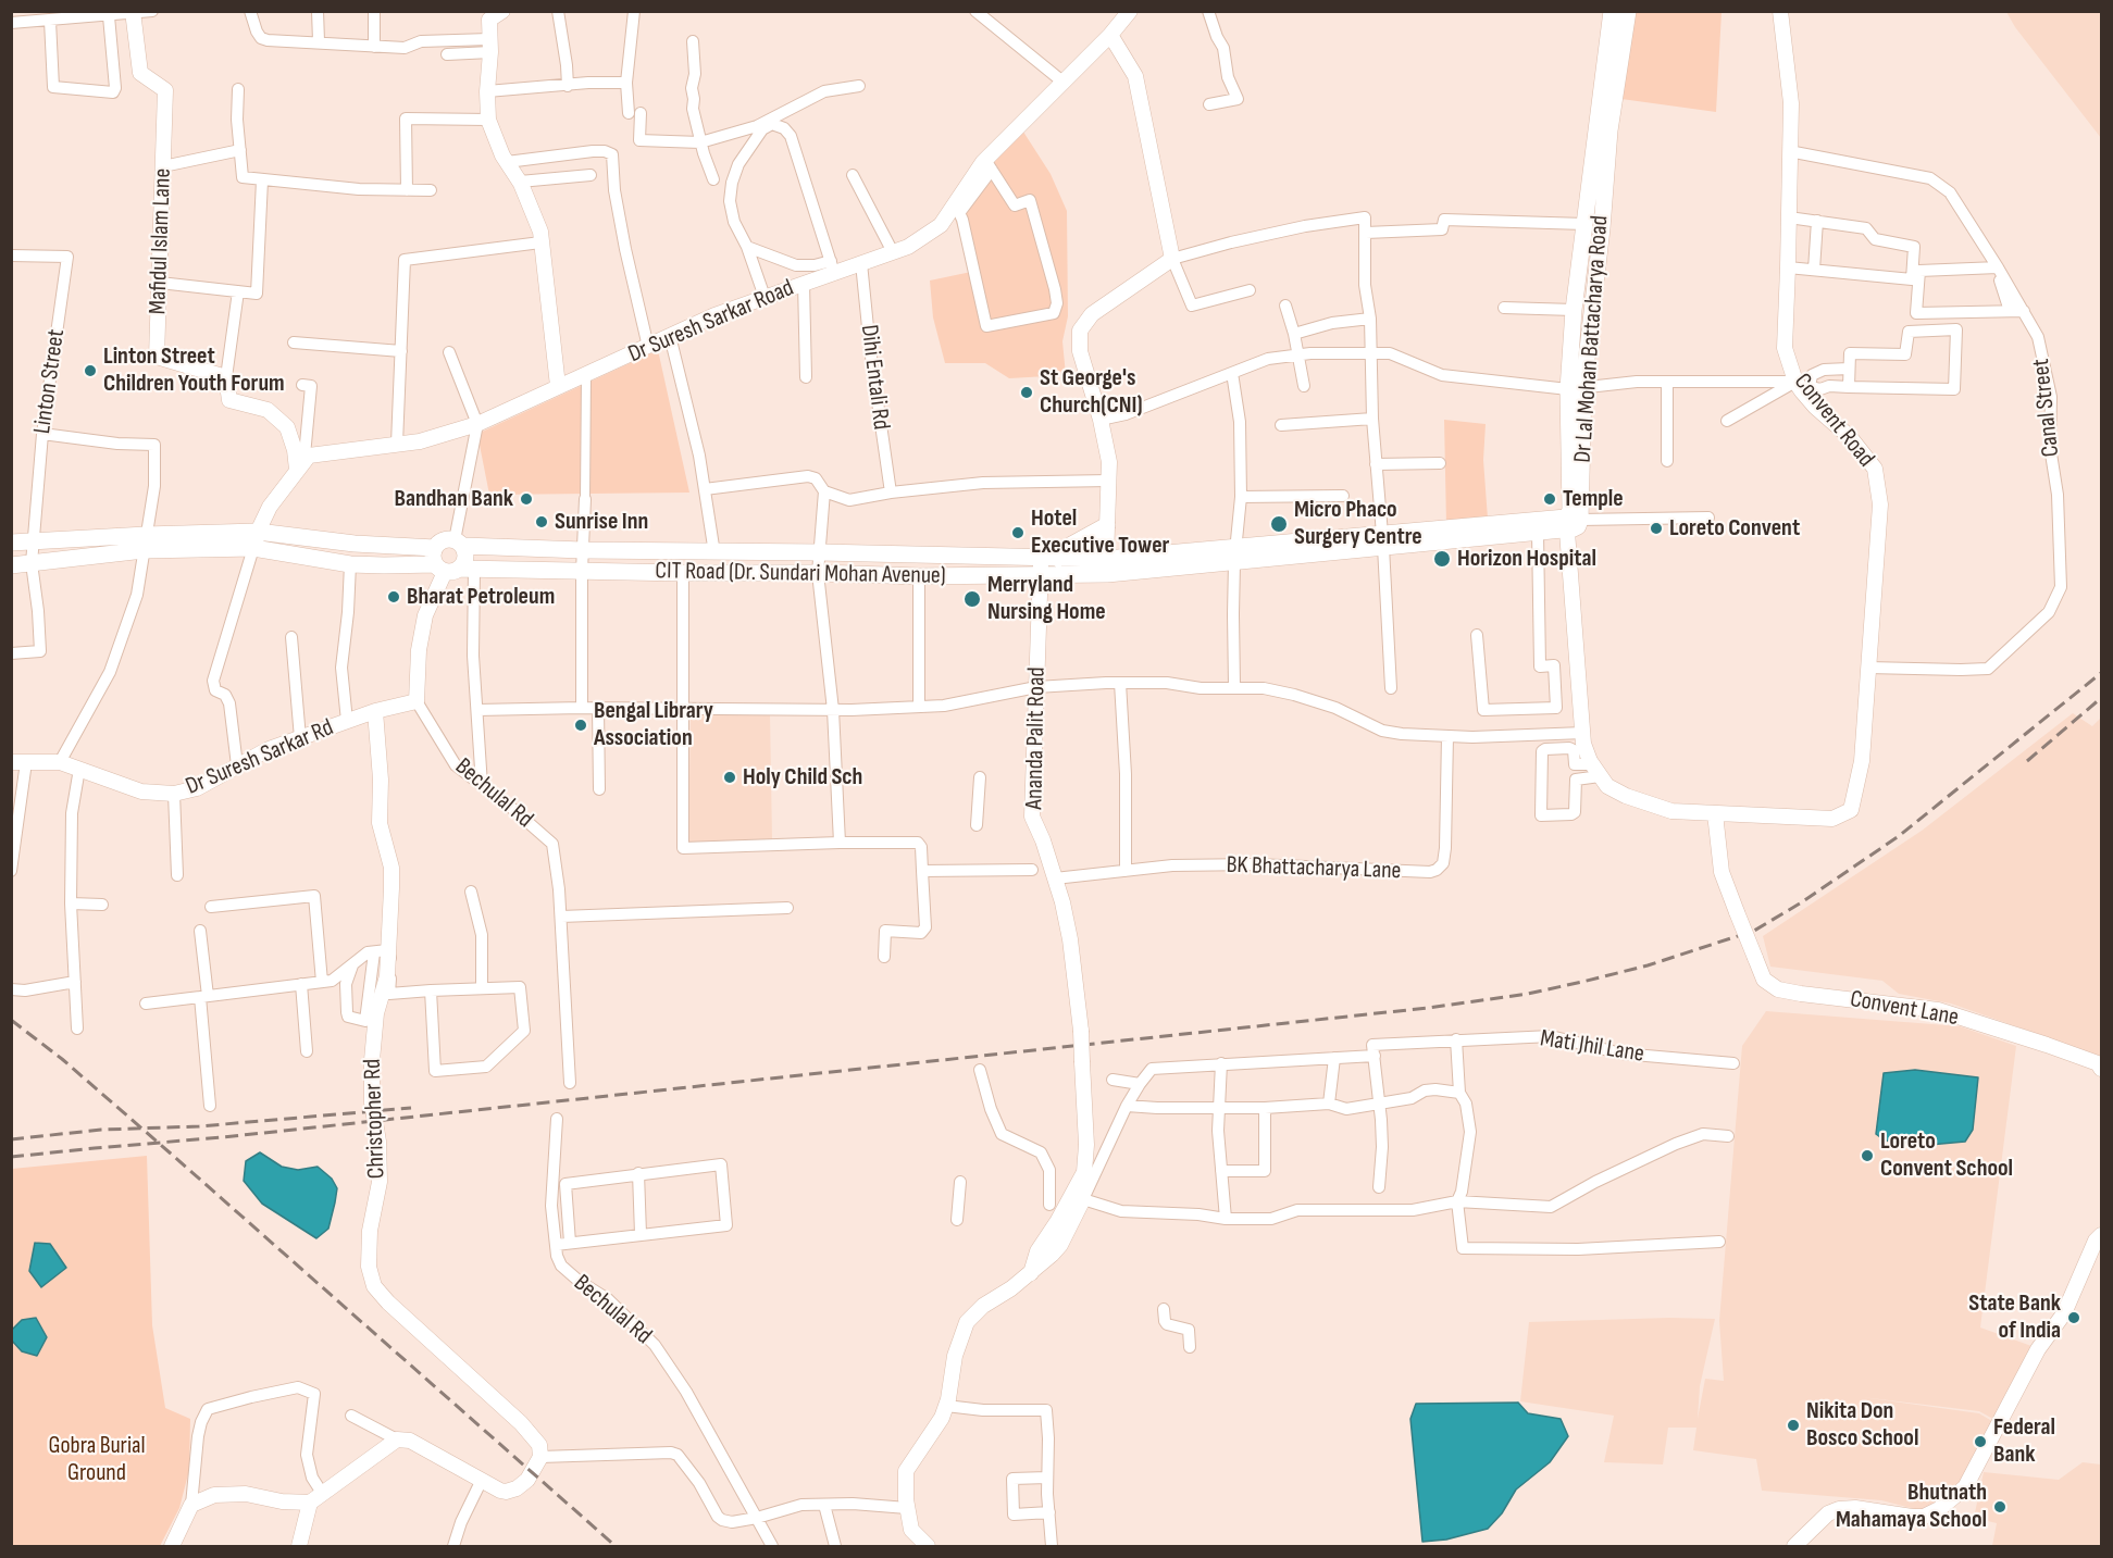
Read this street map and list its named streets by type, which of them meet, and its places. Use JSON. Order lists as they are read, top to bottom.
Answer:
{
  "streets": {
    "main road": ["Dr Lal Mohan Battacharya Road", "CIT Road (Dr. Sundari Mohan Avenue)"],
    "street": [
      "Mafidul Islam Lane",
      "Dr Suresh Sarkar Road",
      "Dihi Entali Rd",
      "Linton Street",
      "Canal Street",
      "Convent Road",
      "Ananda Palit Road",
      "Dr Suresh Sarkar Rd",
      "Bechulal Rd",
      "BK Bhattacharya Lane",
      "Convent Lane",
      "Mati Jhil Lane",
      "Christopher Rd"
    ]
  },
  "crossings": [
    ["Dr Suresh Sarkar Road", "Dihi Entali Rd"],
    ["Dr Lal Mohan Battacharya Road", "CIT Road (Dr. Sundari Mohan Avenue)"],
    ["Canal Street", "Convent Road"],
    ["Convent Road", "Convent Lane"],
    ["CIT Road (Dr. Sundari Mohan Avenue)", "Ananda Palit Road"],
    ["Ananda Palit Road", "BK Bhattacharya Lane"],
    ["Dr Suresh Sarkar Rd", "Bechulal Rd"],
    ["Dr Suresh Sarkar Rd", "Christopher Rd"]
  ],
  "parks": ["Gobra Burial Ground"],
  "places": [
    "Linton Street Children Youth Forum",
    "St George's Church(CNI)",
    "Bandhan Bank",
    "Temple",
    "Sunrise Inn",
    "Micro Phaco Surgery Centre",
    "Loreto Convent",
    "Hotel Executive Tower",
    "Horizon Hospital",
    "Bharat Petroleum",
    "Merryland Nursing Home",
    "Bengal Library Association",
    "Holy Child Sch",
    "Loreto Convent School",
    "State Bank of India",
    "Nikita Don Bosco School",
    "Federal Bank",
    "Bhutnath Mahamaya School"
  ]
}
